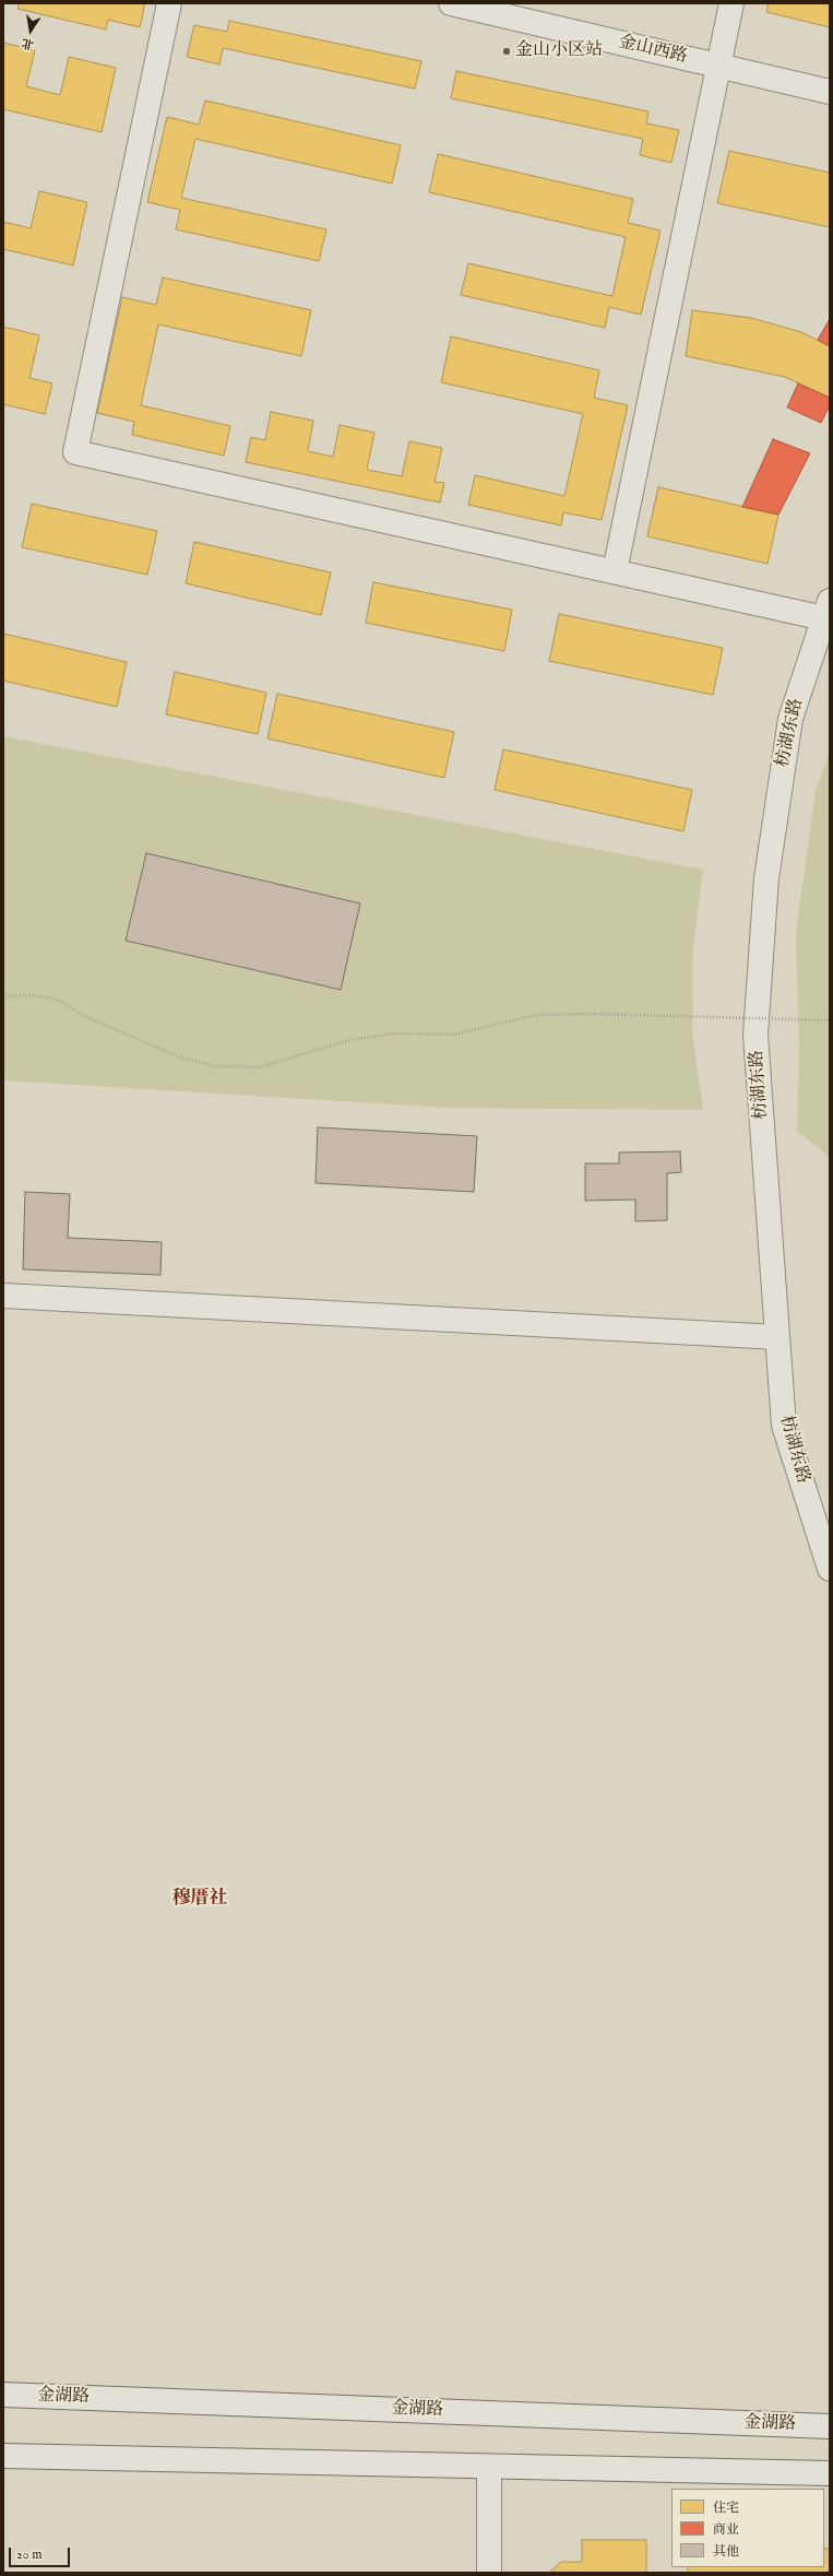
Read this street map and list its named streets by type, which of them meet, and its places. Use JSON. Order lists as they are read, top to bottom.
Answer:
{
  "streets": {
    "street": ["金山西路", "枋湖东路", "金湖路"]
  },
  "districts": ["穆厝社"],
  "places": ["金山小区站"],
  "legend": ["住宅", "商业", "其他"],
  "scale_bar": "20 m",
  "north": "bottom"
}
